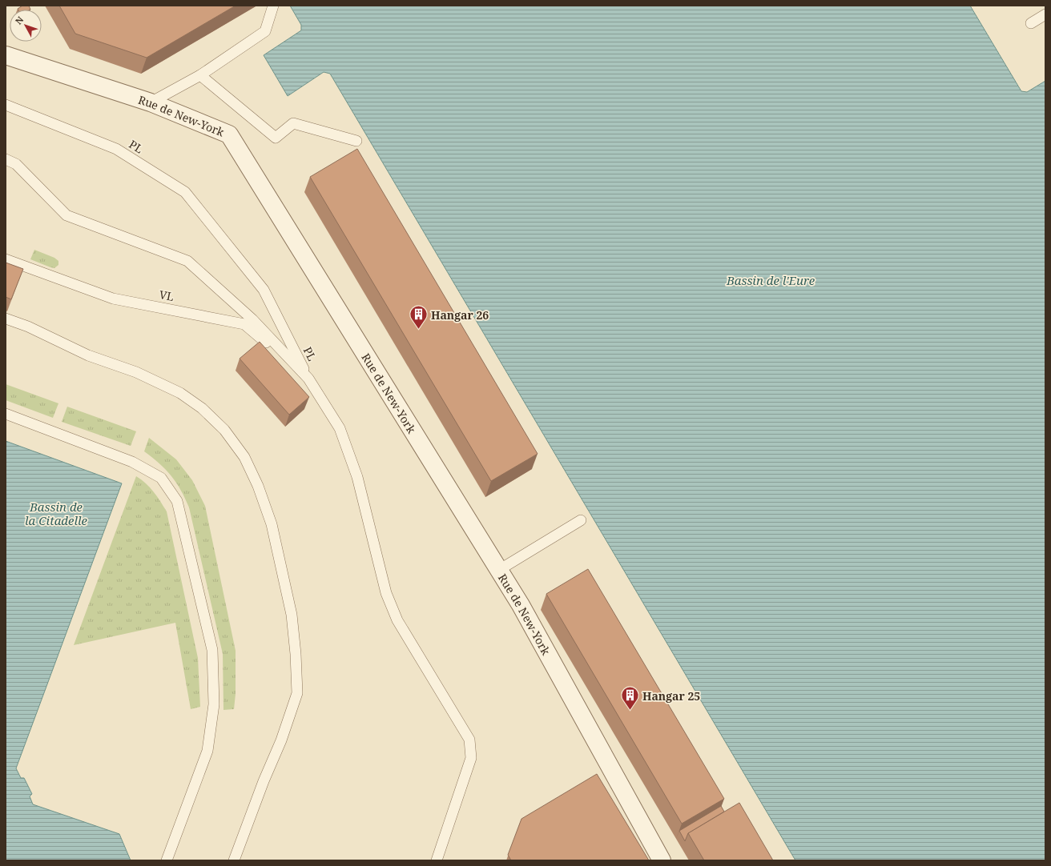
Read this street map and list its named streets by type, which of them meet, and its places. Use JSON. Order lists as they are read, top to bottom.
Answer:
{
  "streets": {
    "street": ["Rue de New-York"],
    "lane": ["PL", "VL"]
  },
  "crossings": [
    ["PL", "VL"]
  ],
  "water": ["Bassin de l'Eure", "Bassin de la Citadelle"],
  "places": {
    "building": ["Hangar 26", "Hangar 25"]
  },
  "north": "top left"
}
